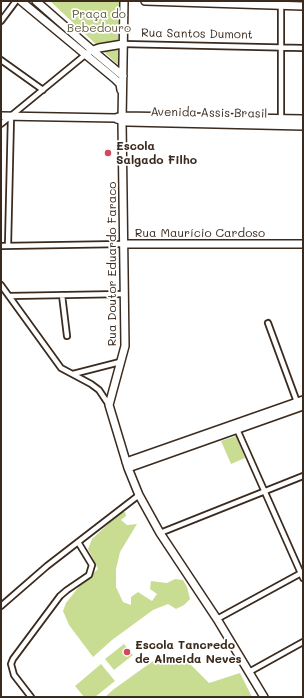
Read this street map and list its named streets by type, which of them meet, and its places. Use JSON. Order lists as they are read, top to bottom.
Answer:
{
  "streets": {
    "main road": [
      "Rua Santos Dumont",
      "Avenida Assis Brasil",
      "Rua Maurício Cardoso",
      "Rua Doutor Eduardo Faraco"
    ]
  },
  "crossings": [
    ["Rua Santos Dumont", "Rua Doutor Eduardo Faraco"],
    ["Avenida Assis Brasil", "Rua Doutor Eduardo Faraco"],
    ["Rua Maurício Cardoso", "Rua Doutor Eduardo Faraco"]
  ],
  "parks": ["Praça do Bebedouro"],
  "places": ["Escola Salgado Filho", "Escola Tancredo de Almeida Neves"]
}
